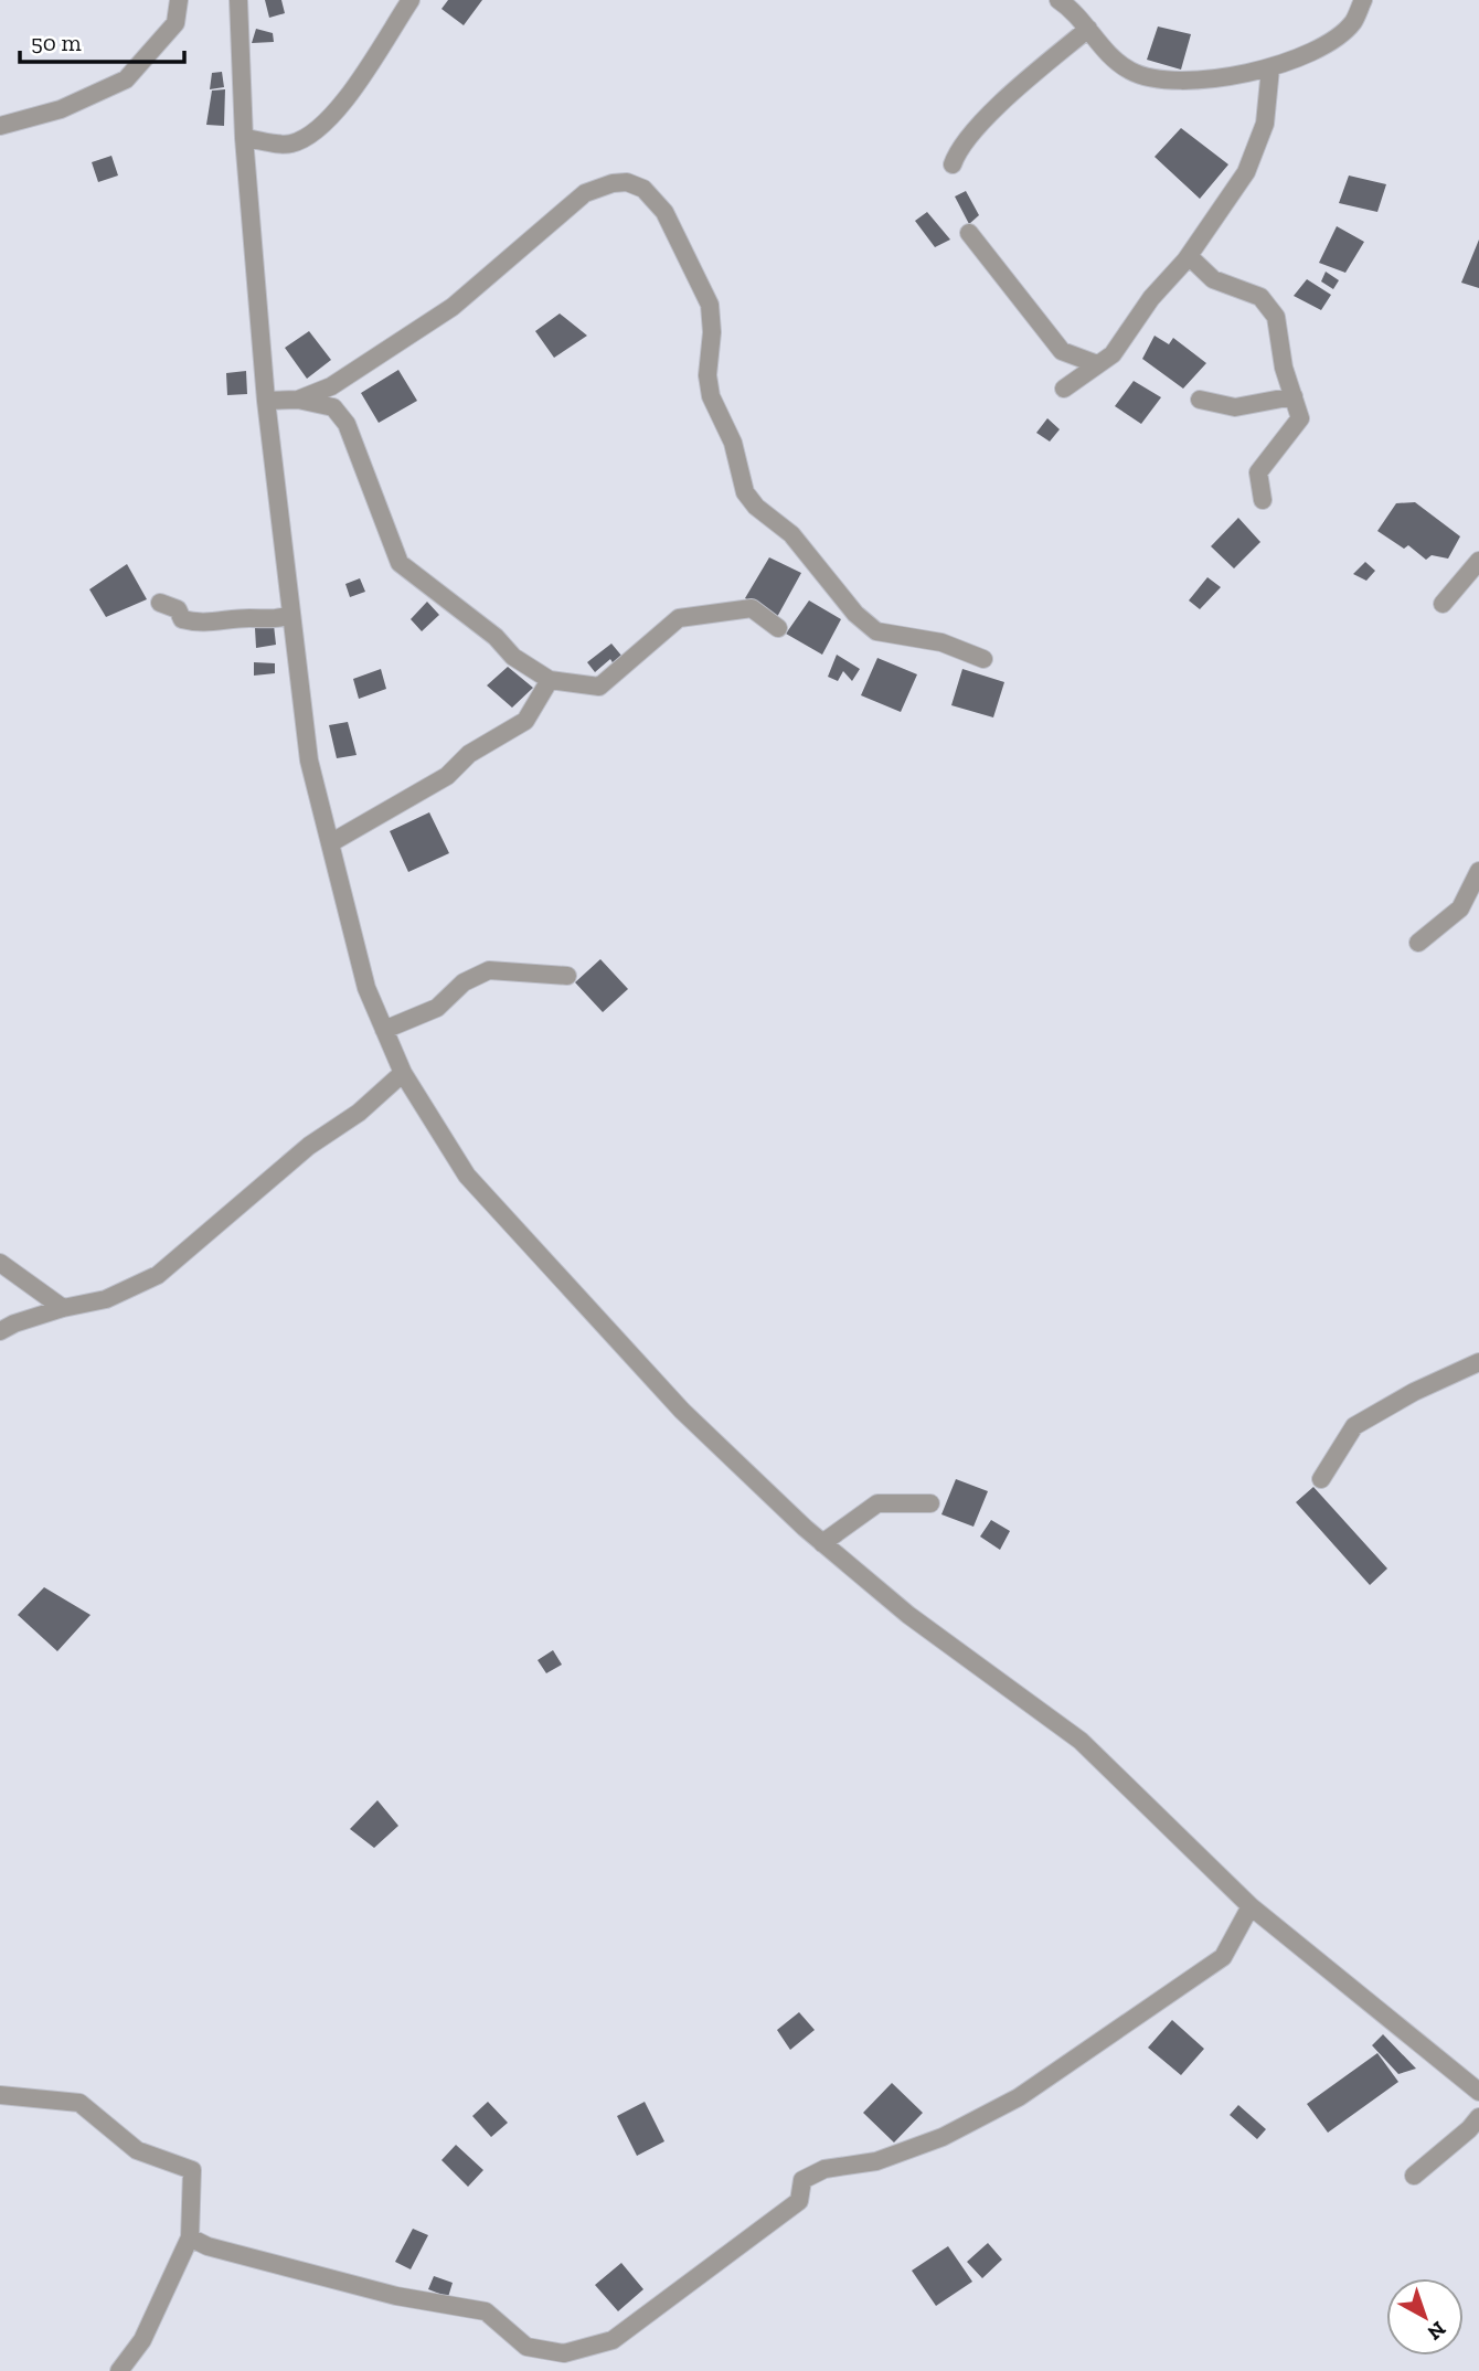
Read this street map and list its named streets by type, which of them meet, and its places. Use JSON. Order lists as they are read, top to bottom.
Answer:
{
  "scale_bar": "50 m",
  "north": "bottom right"
}
